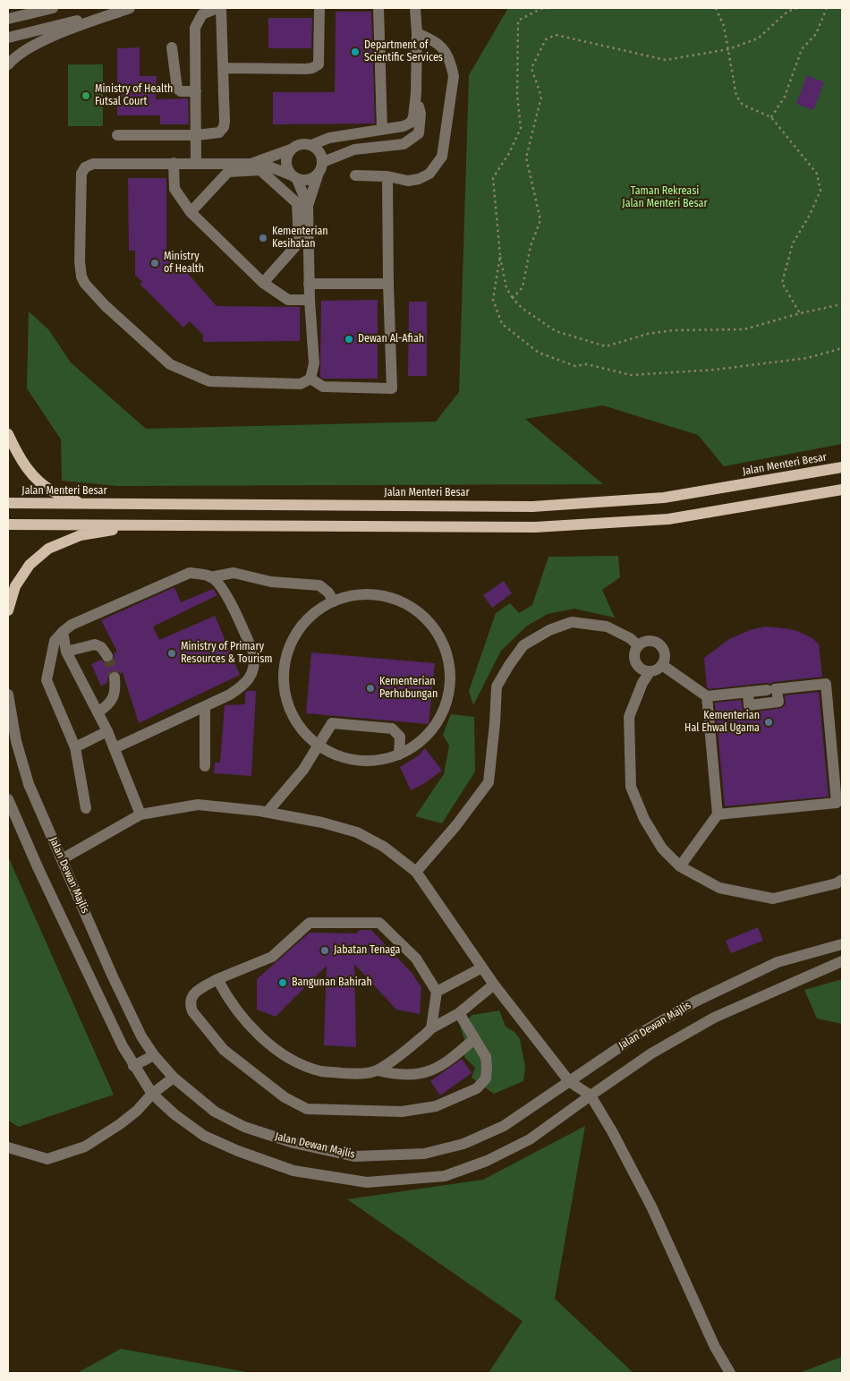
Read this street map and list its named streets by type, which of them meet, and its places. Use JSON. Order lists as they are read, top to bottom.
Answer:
{
  "streets": {
    "main road": ["Jalan Menteri Besar"],
    "street": ["Jalan Dewan Majlis"]
  },
  "parks": ["Taman Rekreasi Jalan Menteri Besar"],
  "places": [
    "Department of Scientific Services",
    "Ministry of Health Futsal Court",
    "Kementerian Kesihatan",
    "Ministry of Health",
    "Dewan Al-Afiah",
    "Ministry of Primary Resources & Tourism",
    "Kementerian Perhubungan",
    "Kementerian Hal Ehwal Ugama",
    "Jabatan Tenaga",
    "Bangunan Bahirah"
  ]
}
